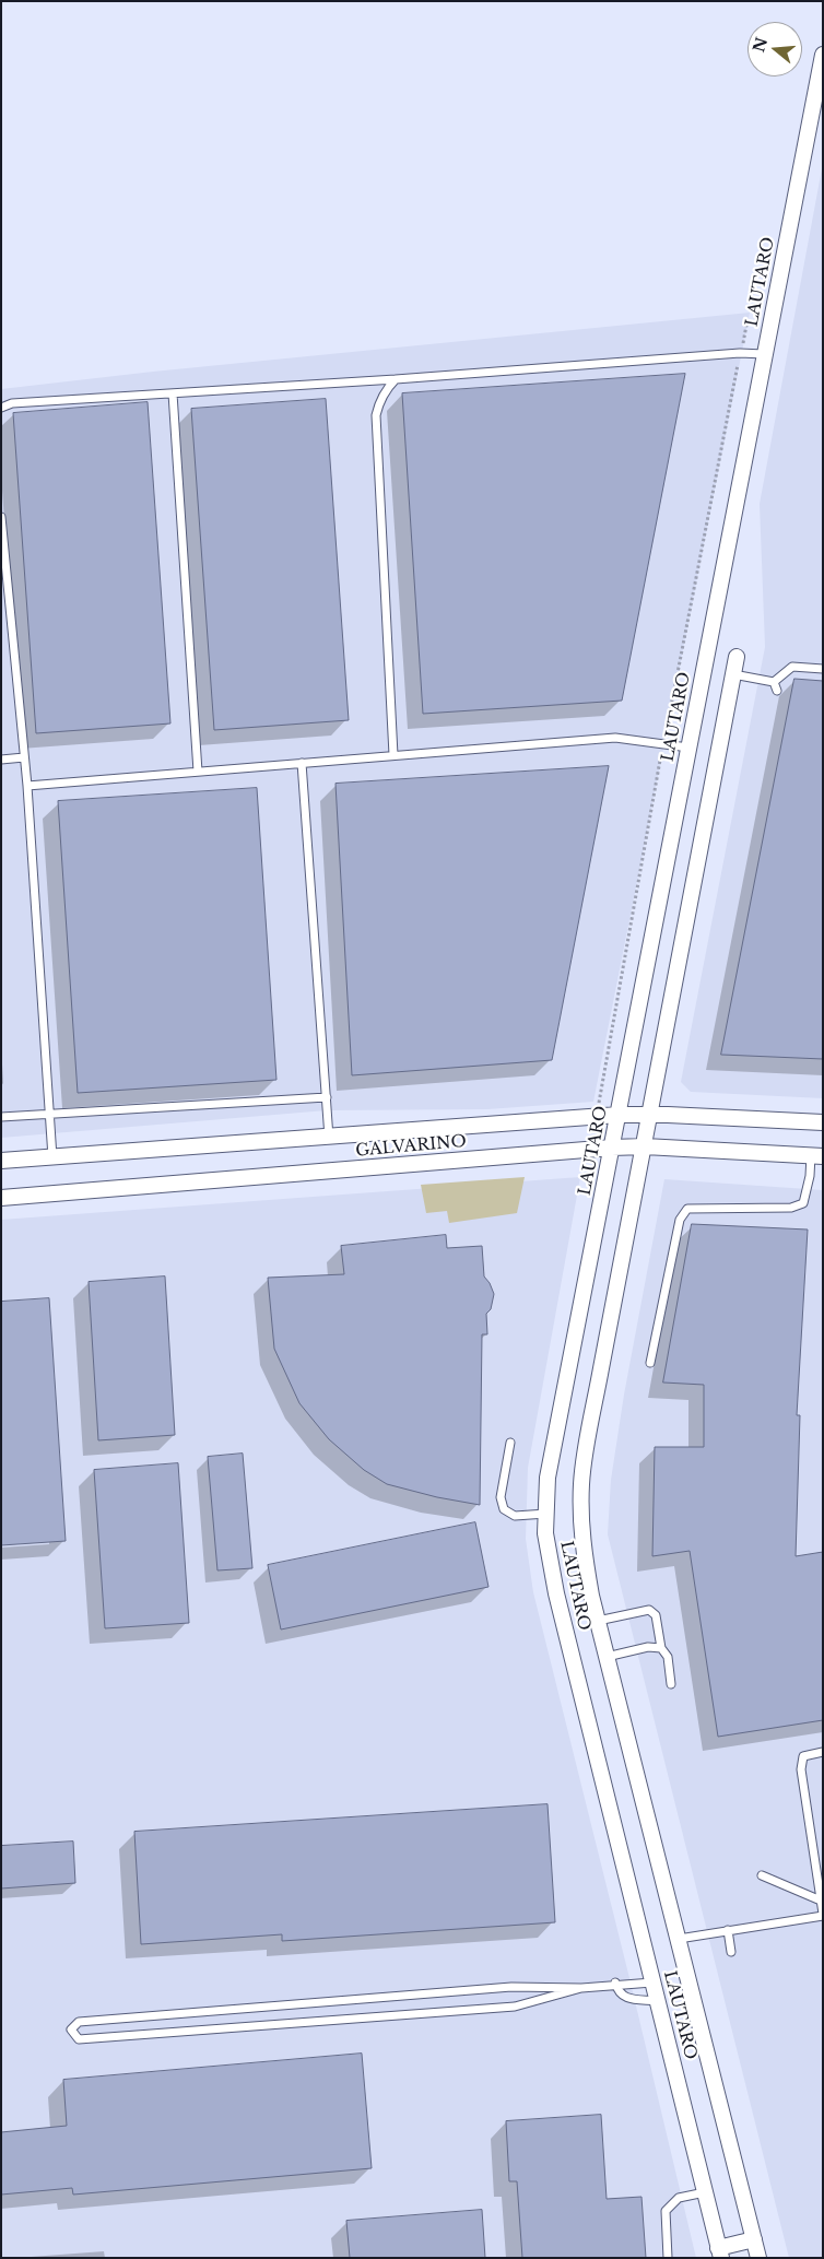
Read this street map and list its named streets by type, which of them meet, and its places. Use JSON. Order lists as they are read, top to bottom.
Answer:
{
  "streets": {
    "street": ["LAUTARO", "GALVARINO"]
  },
  "crossings": [
    ["LAUTARO", "GALVARINO"]
  ],
  "north": "left"
}
